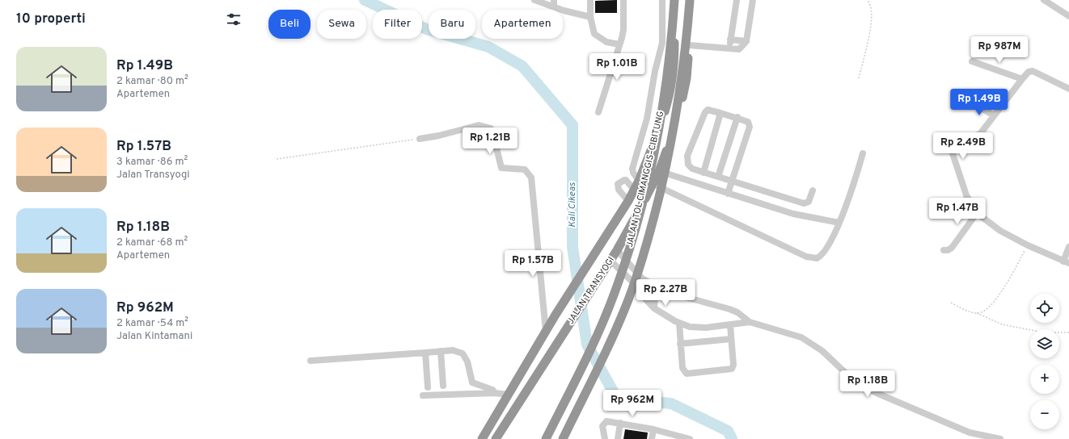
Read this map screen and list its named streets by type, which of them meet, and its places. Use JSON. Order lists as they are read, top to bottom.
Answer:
{
  "streets": {
    "highway": ["JALAN TOL CIMANGGIS–CIBITUNG", "JALAN TRANSYOGI"]
  },
  "crossings": [
    ["JALAN TOL CIMANGGIS–CIBITUNG", "JALAN TRANSYOGI"]
  ],
  "water": ["Kali Cikeas"],
  "page": {
    "heading": "10 properti",
    "chip": [
      "Beli",
      "Sewa",
      "Filter",
      "Baru",
      "Apartemen"
    ],
    "price": [
      "Rp 987M",
      "Rp 1.01B",
      "Rp 1.49B",
      "Rp 1.21B",
      "Rp 2.49B",
      "Rp 1.47B",
      "Rp 1.57B",
      "Rp 2.27B",
      "Rp 1.18B",
      "Rp 962M"
    ],
    "list": [
      {
        "name": "Rp 1.49B",
        "note": "2 kamar · 80 m² · Apartemen"
      },
      {
        "name": "Rp 1.57B",
        "note": "3 kamar · 86 m² · Jalan Transyogi"
      },
      {
        "name": "Rp 1.18B",
        "note": "2 kamar · 68 m² · Apartemen"
      },
      {
        "name": "Rp 962M",
        "note": "2 kamar · 54 m² · Jalan Kintamani"
      }
    ],
    "map_buttons": ["+", "−"]
  }
}
